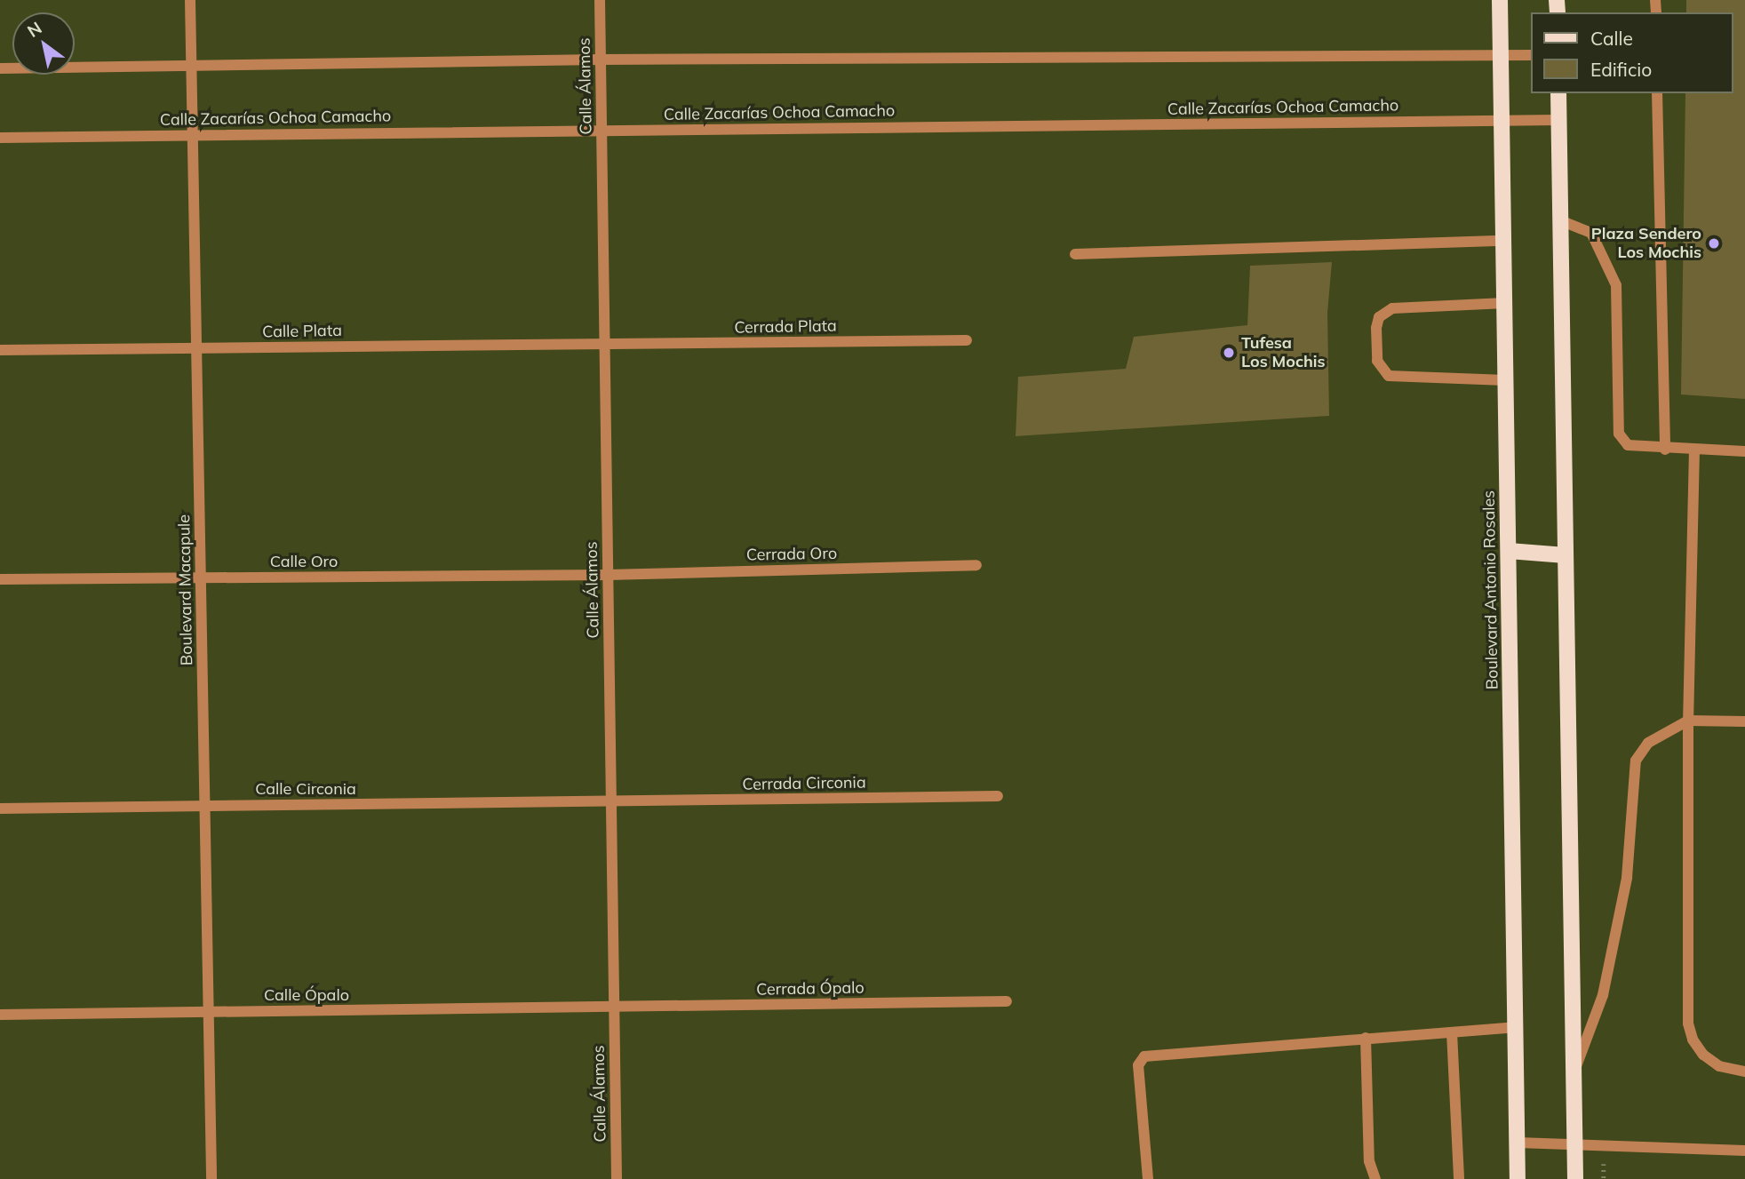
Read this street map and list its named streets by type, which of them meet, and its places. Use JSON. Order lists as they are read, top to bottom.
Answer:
{
  "streets": {
    "main road": ["Boulevard Antonio Rosales"],
    "street": [
      "Calle Álamos",
      "Calle Zacarías Ochoa Camacho",
      "Cerrada Plata",
      "Calle Plata",
      "Cerrada Oro",
      "Calle Oro",
      "Boulevard Macapule",
      "Cerrada Circonia",
      "Calle Circonia",
      "Cerrada Ópalo",
      "Calle Ópalo"
    ]
  },
  "crossings": [
    ["Calle Álamos", "Calle Zacarías Ochoa Camacho"],
    ["Calle Álamos", "Cerrada Plata"],
    ["Calle Álamos", "Calle Plata"],
    ["Calle Álamos", "Cerrada Oro"],
    ["Calle Álamos", "Calle Oro"],
    ["Calle Álamos", "Cerrada Circonia"],
    ["Calle Álamos", "Calle Circonia"],
    ["Calle Álamos", "Cerrada Ópalo"],
    ["Calle Álamos", "Calle Ópalo"],
    ["Calle Zacarías Ochoa Camacho", "Boulevard Macapule"],
    ["Calle Zacarías Ochoa Camacho", "Boulevard Antonio Rosales"],
    ["Cerrada Plata", "Calle Plata"],
    ["Calle Plata", "Boulevard Macapule"],
    ["Cerrada Oro", "Calle Oro"],
    ["Calle Oro", "Boulevard Macapule"],
    ["Boulevard Macapule", "Calle Circonia"],
    ["Boulevard Macapule", "Calle Ópalo"],
    ["Cerrada Circonia", "Calle Circonia"],
    ["Cerrada Ópalo", "Calle Ópalo"]
  ],
  "places": ["Plaza Sendero Los Mochis", "Tufesa Los Mochis"],
  "legend": ["Calle", "Edificio"],
  "north": "top left"
}
